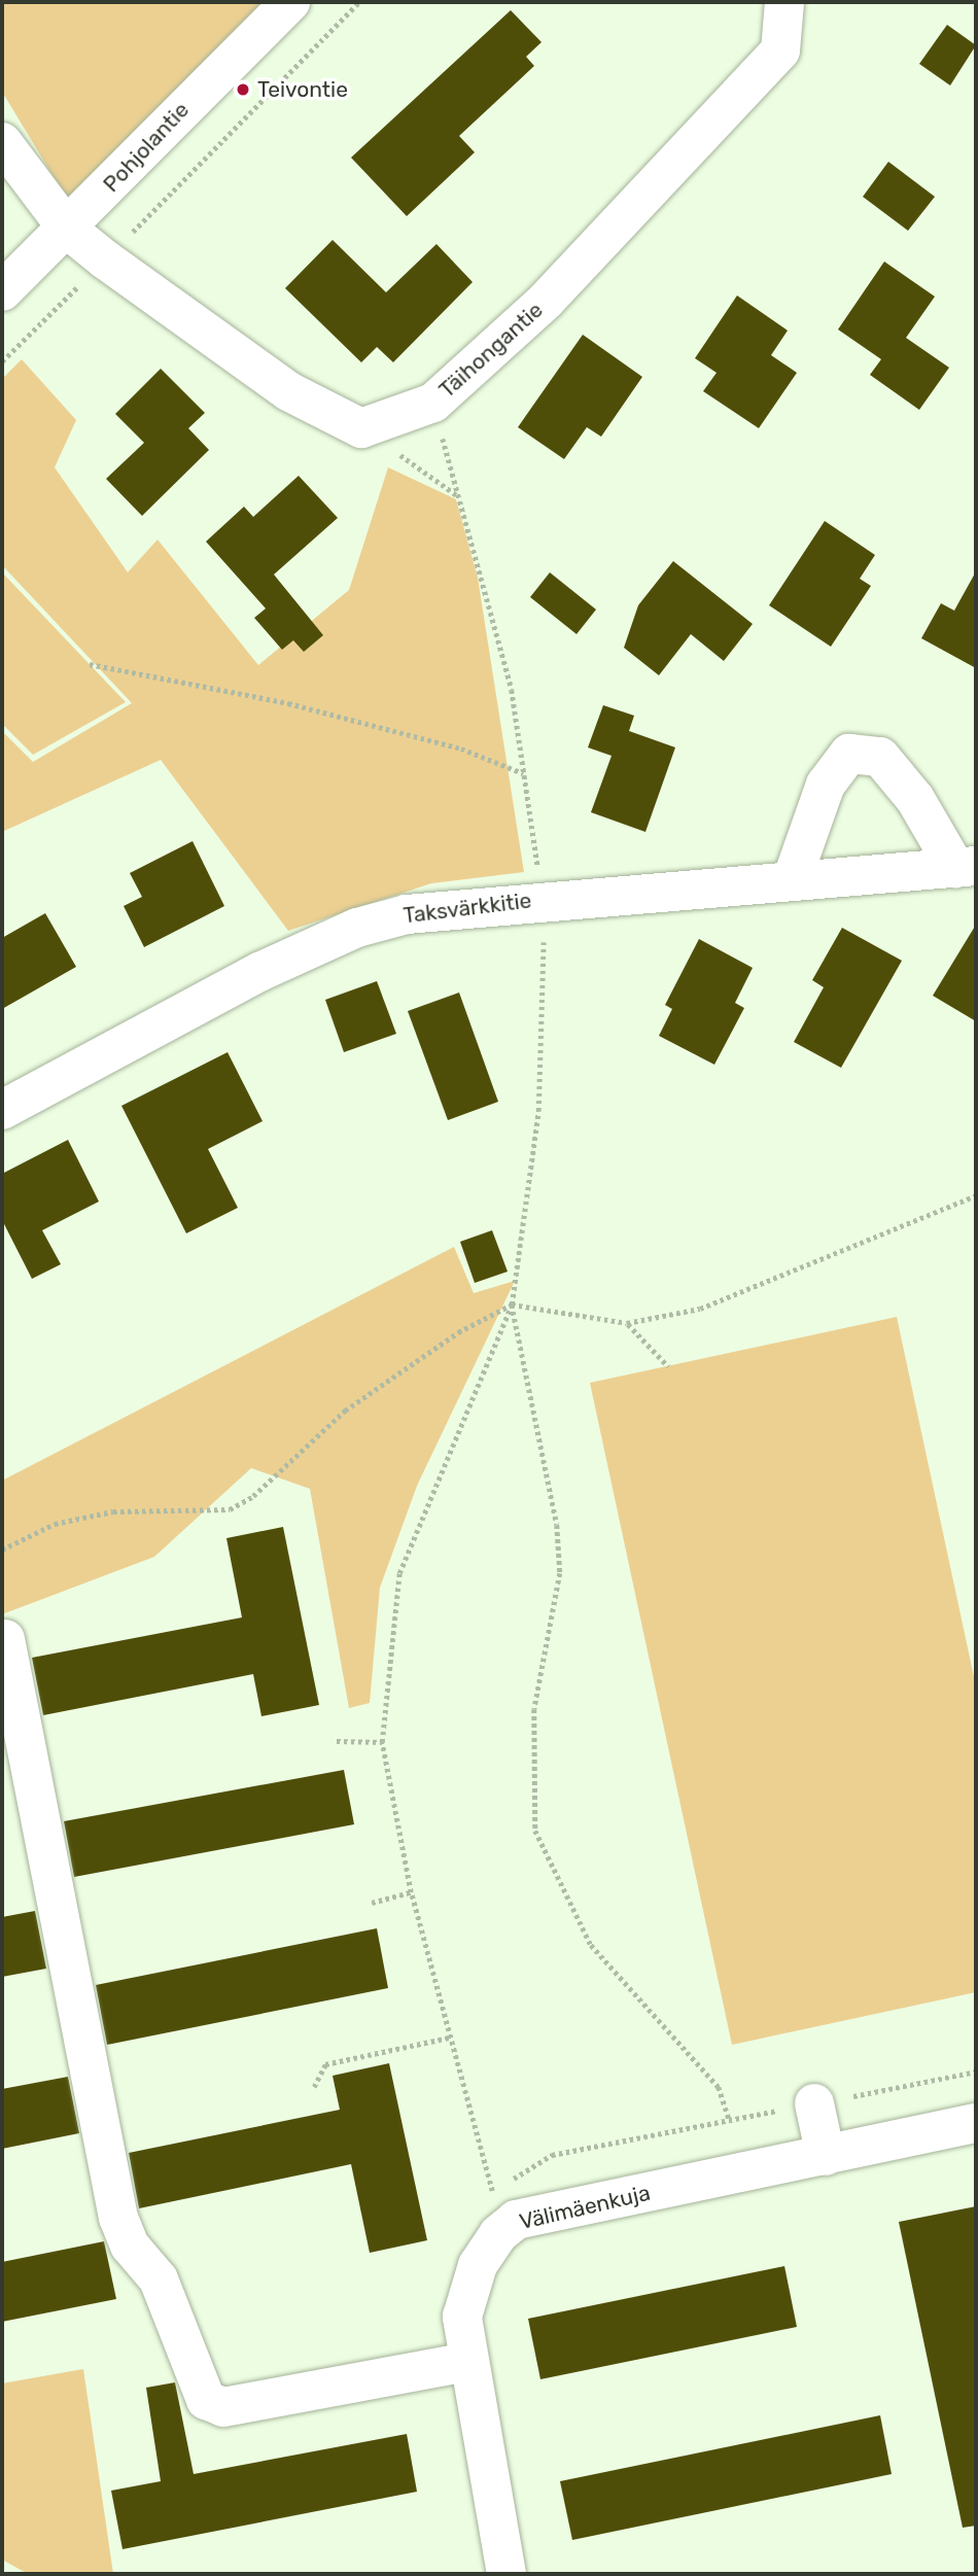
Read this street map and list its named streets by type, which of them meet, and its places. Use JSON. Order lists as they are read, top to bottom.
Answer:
{
  "streets": {
    "street": [
      "Pohjolantie",
      "Täihongantie",
      "Taksvärkkitie",
      "Välimäenkuja"
    ]
  },
  "places": ["Teivontie"]
}
